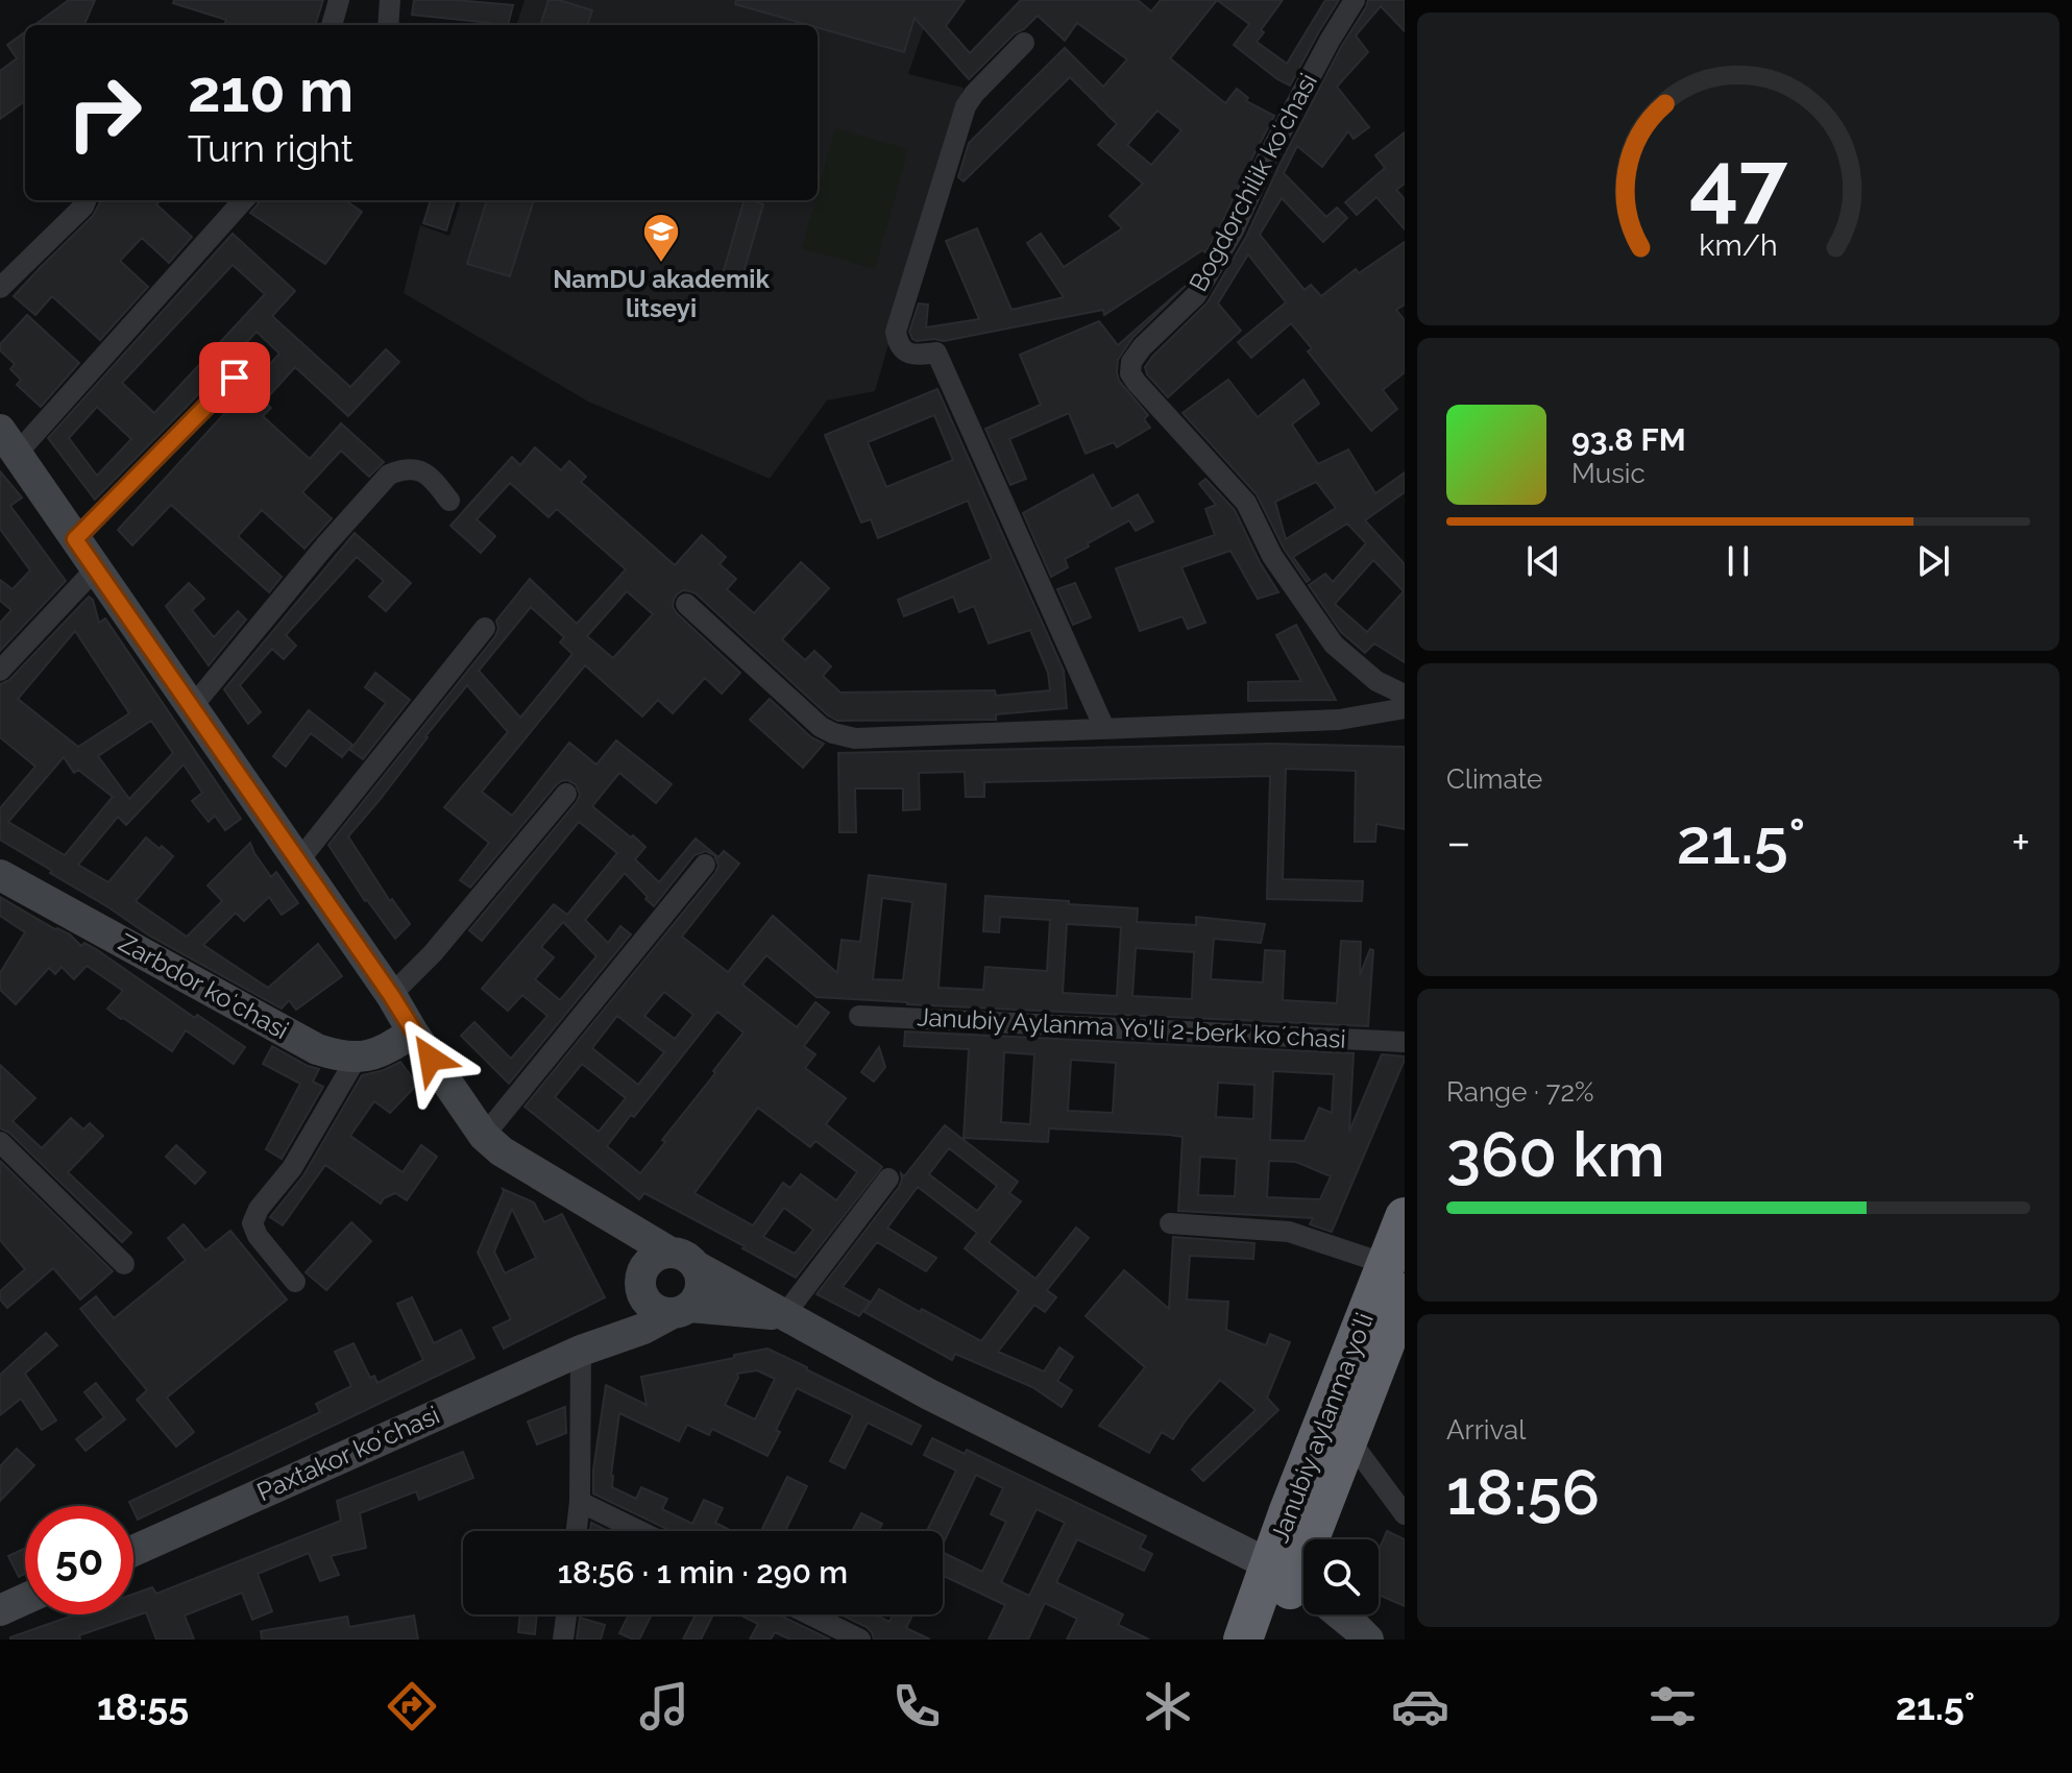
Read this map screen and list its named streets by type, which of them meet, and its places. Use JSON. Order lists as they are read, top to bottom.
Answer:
{
  "streets": {
    "highway": ["Janubiy aylanma yoʻli"],
    "main road": ["Zarbdor koʻchasi", "Paxtakor koʻchasi"],
    "street": ["Bogdorchilik koʻchasi", "Janubiy Аylanma Yo'li 2-berk koʼchasi"]
  },
  "places": {
    "school or university": ["NamDU akademik litseyi"]
  },
  "page": {
    "turn": ["210 m", "Turn right"],
    "song": ["93.8 FM", "Music"],
    "tile": [
      "Climate",
      ["Range · 72%", "360 km"],
      ["Arrival", "18:56"]
    ],
    "heat": ["−", "21.5°", "+"],
    "limit": "50",
    "trip": "18:56 · 1 min · 290 m",
    "tabs": ["18:55", "21.5°"],
    "gauge": ["47", "km/h"]
  }
}
